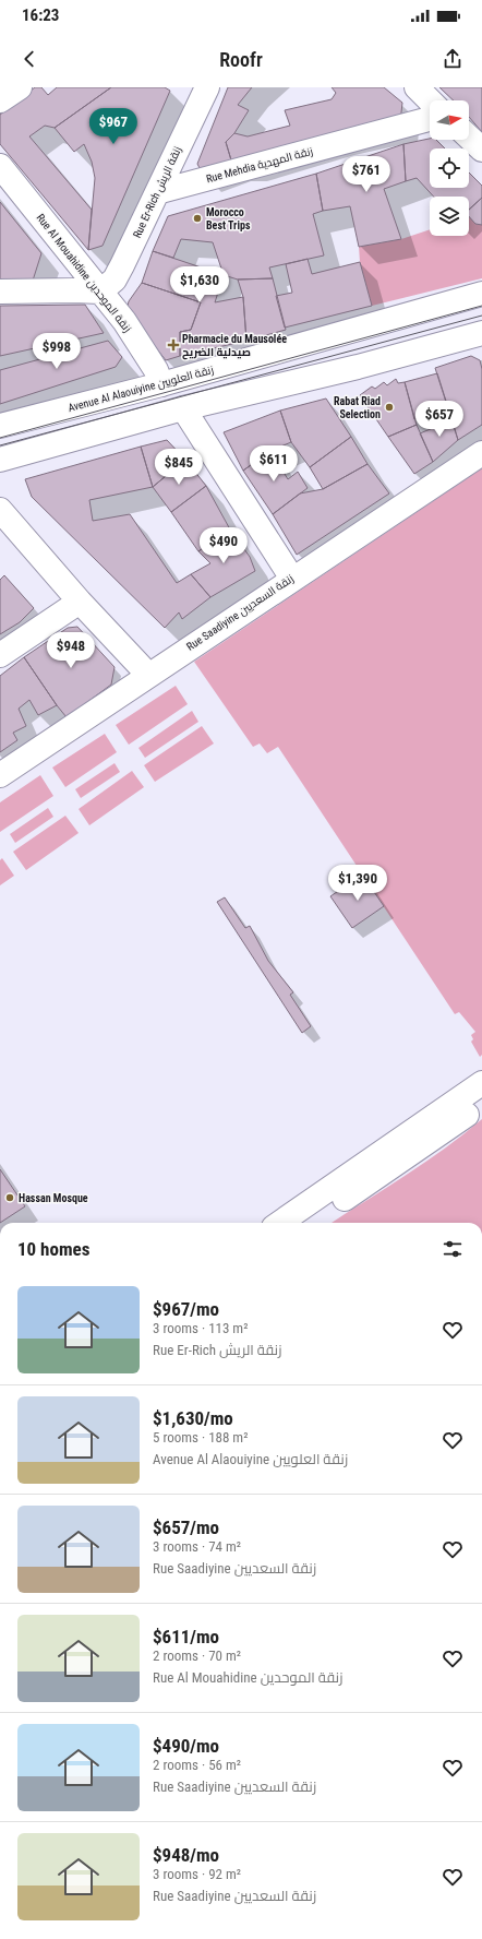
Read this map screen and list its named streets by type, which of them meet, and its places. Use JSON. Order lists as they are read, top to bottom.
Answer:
{
  "streets": {
    "main road": [
      "Rue Mehdia زنقة المهدية",
      "Rue Er-Rich زنقة الريش",
      "Rue Al Mouahidine زنقة الموحدين",
      "Avenue Al Alaouiyine زنقة العلويين",
      "Rue Saadiyine زنقة السعديين"
    ]
  },
  "crossings": [
    ["Rue Mehdia زنقة المهدية", "Rue Er-Rich زنقة الريش"],
    ["Rue Er-Rich زنقة الريش", "Rue Al Mouahidine زنقة الموحدين"],
    ["Rue Al Mouahidine زنقة الموحدين", "Avenue Al Alaouiyine زنقة العلويين"]
  ],
  "places": {
    "other": ["Morocco Best Trips", "Rabat Riad Selection", "Hassan Mosque"],
    "health": ["Pharmacie du Mausolée صيدلية الضريح"]
  },
  "north": "right",
  "page": {
    "status": "16:23",
    "header": "Roofr",
    "price": [
      "$967",
      "$761",
      "$1,630",
      "$998",
      "$657",
      "$611",
      "$845",
      "$490",
      "$948",
      "$1,390"
    ],
    "heading": "10 homes",
    "list": [
      {
        "name": "$967/mo",
        "note": "3 rooms · 113 m² · Rue Er-Rich زنقة الريش"
      },
      {
        "name": "$1,630/mo",
        "note": "5 rooms · 188 m² · Avenue Al Alaouiyine زنقة العلويين"
      },
      {
        "name": "$657/mo",
        "note": "3 rooms · 74 m² · Rue Saadiyine زنقة السعديين"
      },
      {
        "name": "$611/mo",
        "note": "2 rooms · 70 m² · Rue Al Mouahidine زنقة الموحدين"
      },
      {
        "name": "$490/mo",
        "note": "2 rooms · 56 m² · Rue Saadiyine زنقة السعديين"
      },
      {
        "name": "$948/mo",
        "note": "3 rooms · 92 m² · Rue Saadiyine زنقة السعديين"
      }
    ]
  }
}
